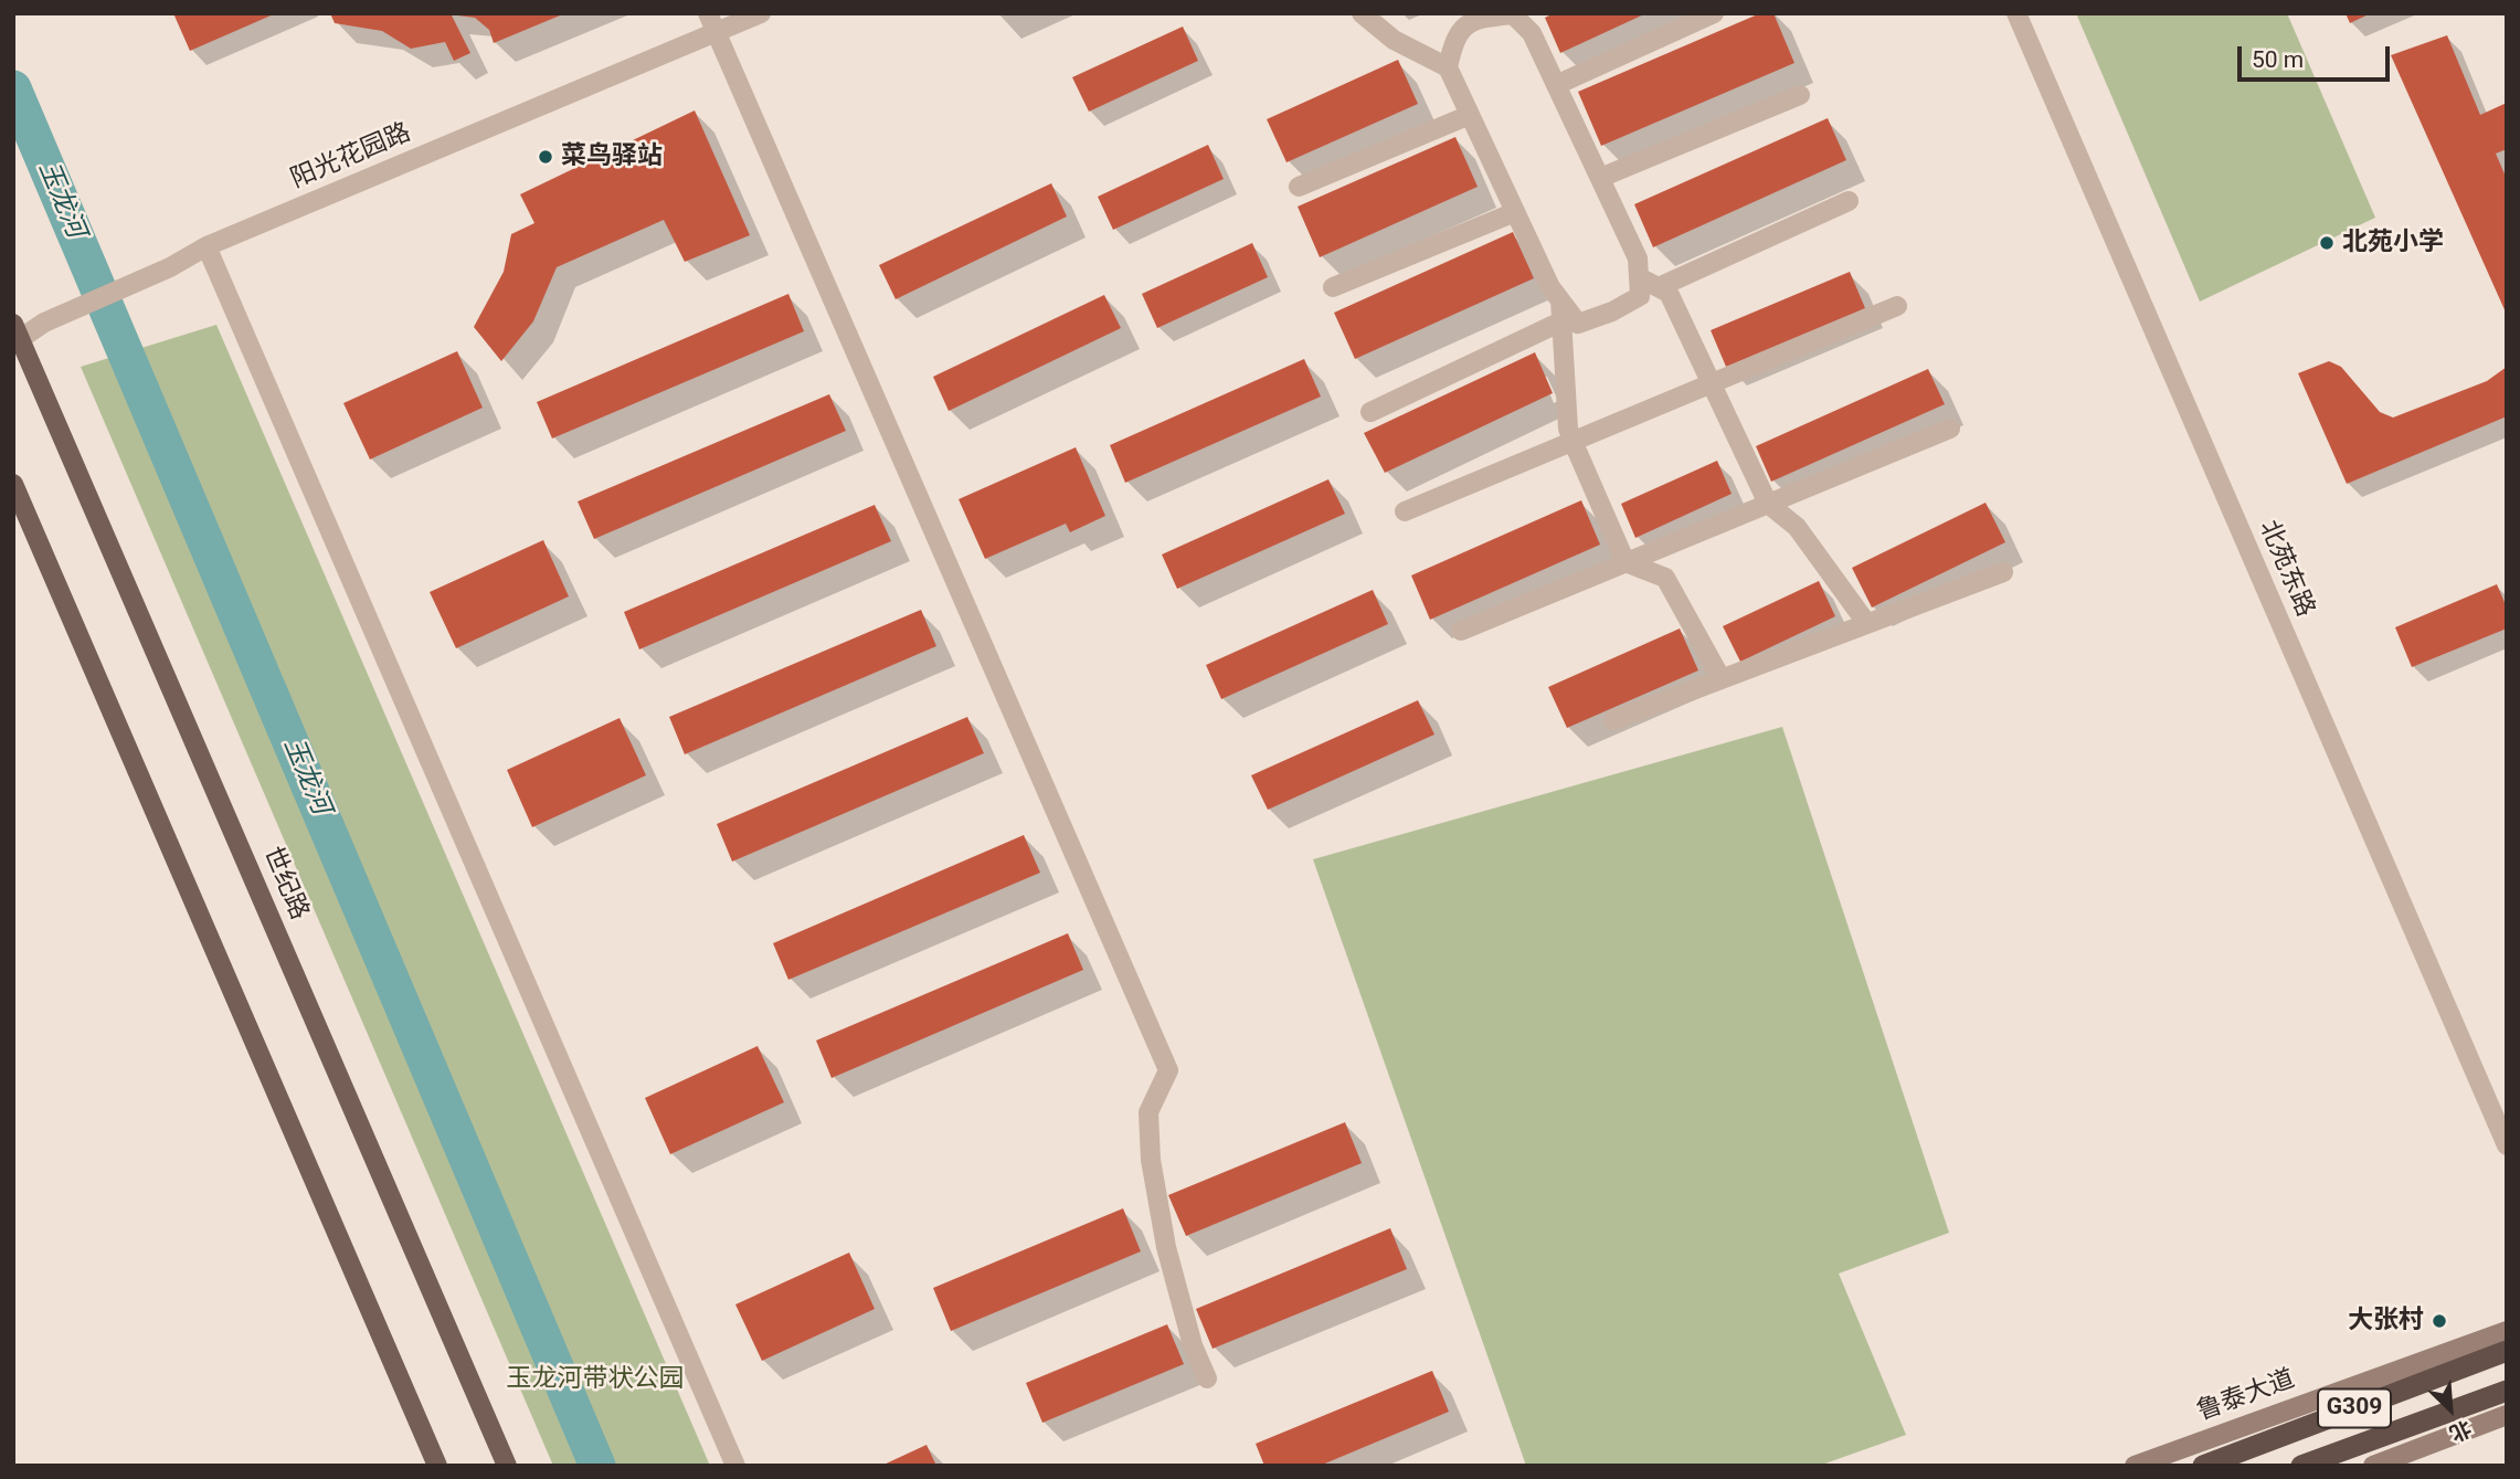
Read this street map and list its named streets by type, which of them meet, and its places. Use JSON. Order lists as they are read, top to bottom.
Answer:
{
  "streets": {
    "highway": ["G309"],
    "main road": ["世纪路", "鲁泰大道"],
    "street": ["阳光花园路", "北苑东路"]
  },
  "crossings": [
    ["阳光花园路", "世纪路"]
  ],
  "water": ["玉龙河"],
  "parks": ["玉龙河带状公园"],
  "places": ["菜鸟驿站", "北苑小学", "大张村"],
  "scale_bar": "50 m",
  "north": "bottom right"
}
